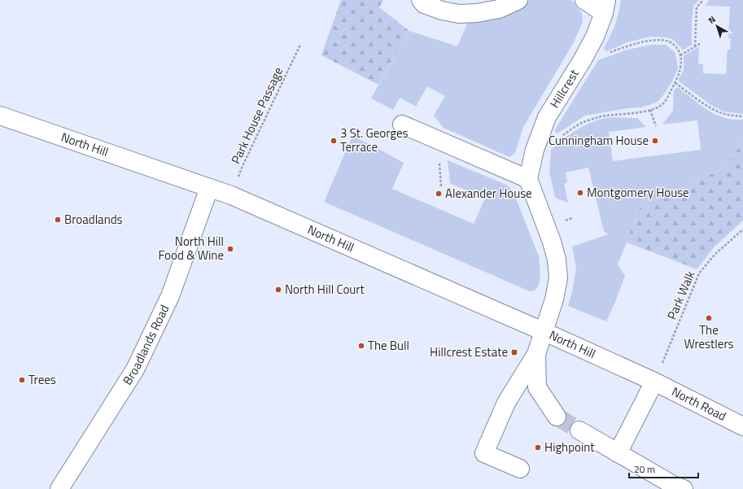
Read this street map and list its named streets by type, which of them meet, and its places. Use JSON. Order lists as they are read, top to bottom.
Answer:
{
  "streets": {
    "street": [
      "Hillcrest",
      "North Hill",
      "Broadlands Road",
      "North Road"
    ],
    "path": ["Park House Passage", "Park Walk"]
  },
  "crossings": [
    ["Park House Passage", "North Hill"],
    ["North Hill", "Park Walk"],
    ["North Hill", "Broadlands Road"],
    ["North Hill", "North Road"],
    ["Park Walk", "North Road"]
  ],
  "places": {
    "other": [
      "3 St. Georges Terrace",
      "Cunningham House",
      "Montgomery House",
      "Alexander House",
      "Broadlands",
      "North Hill Food & Wine",
      "North Hill Court",
      "The Wrestlers",
      "The Bull",
      "Trees",
      "Highpoint"
    ],
    "transit": ["Hillcrest Estate"]
  },
  "scale_bar": "20 m",
  "north": "top left"
}
